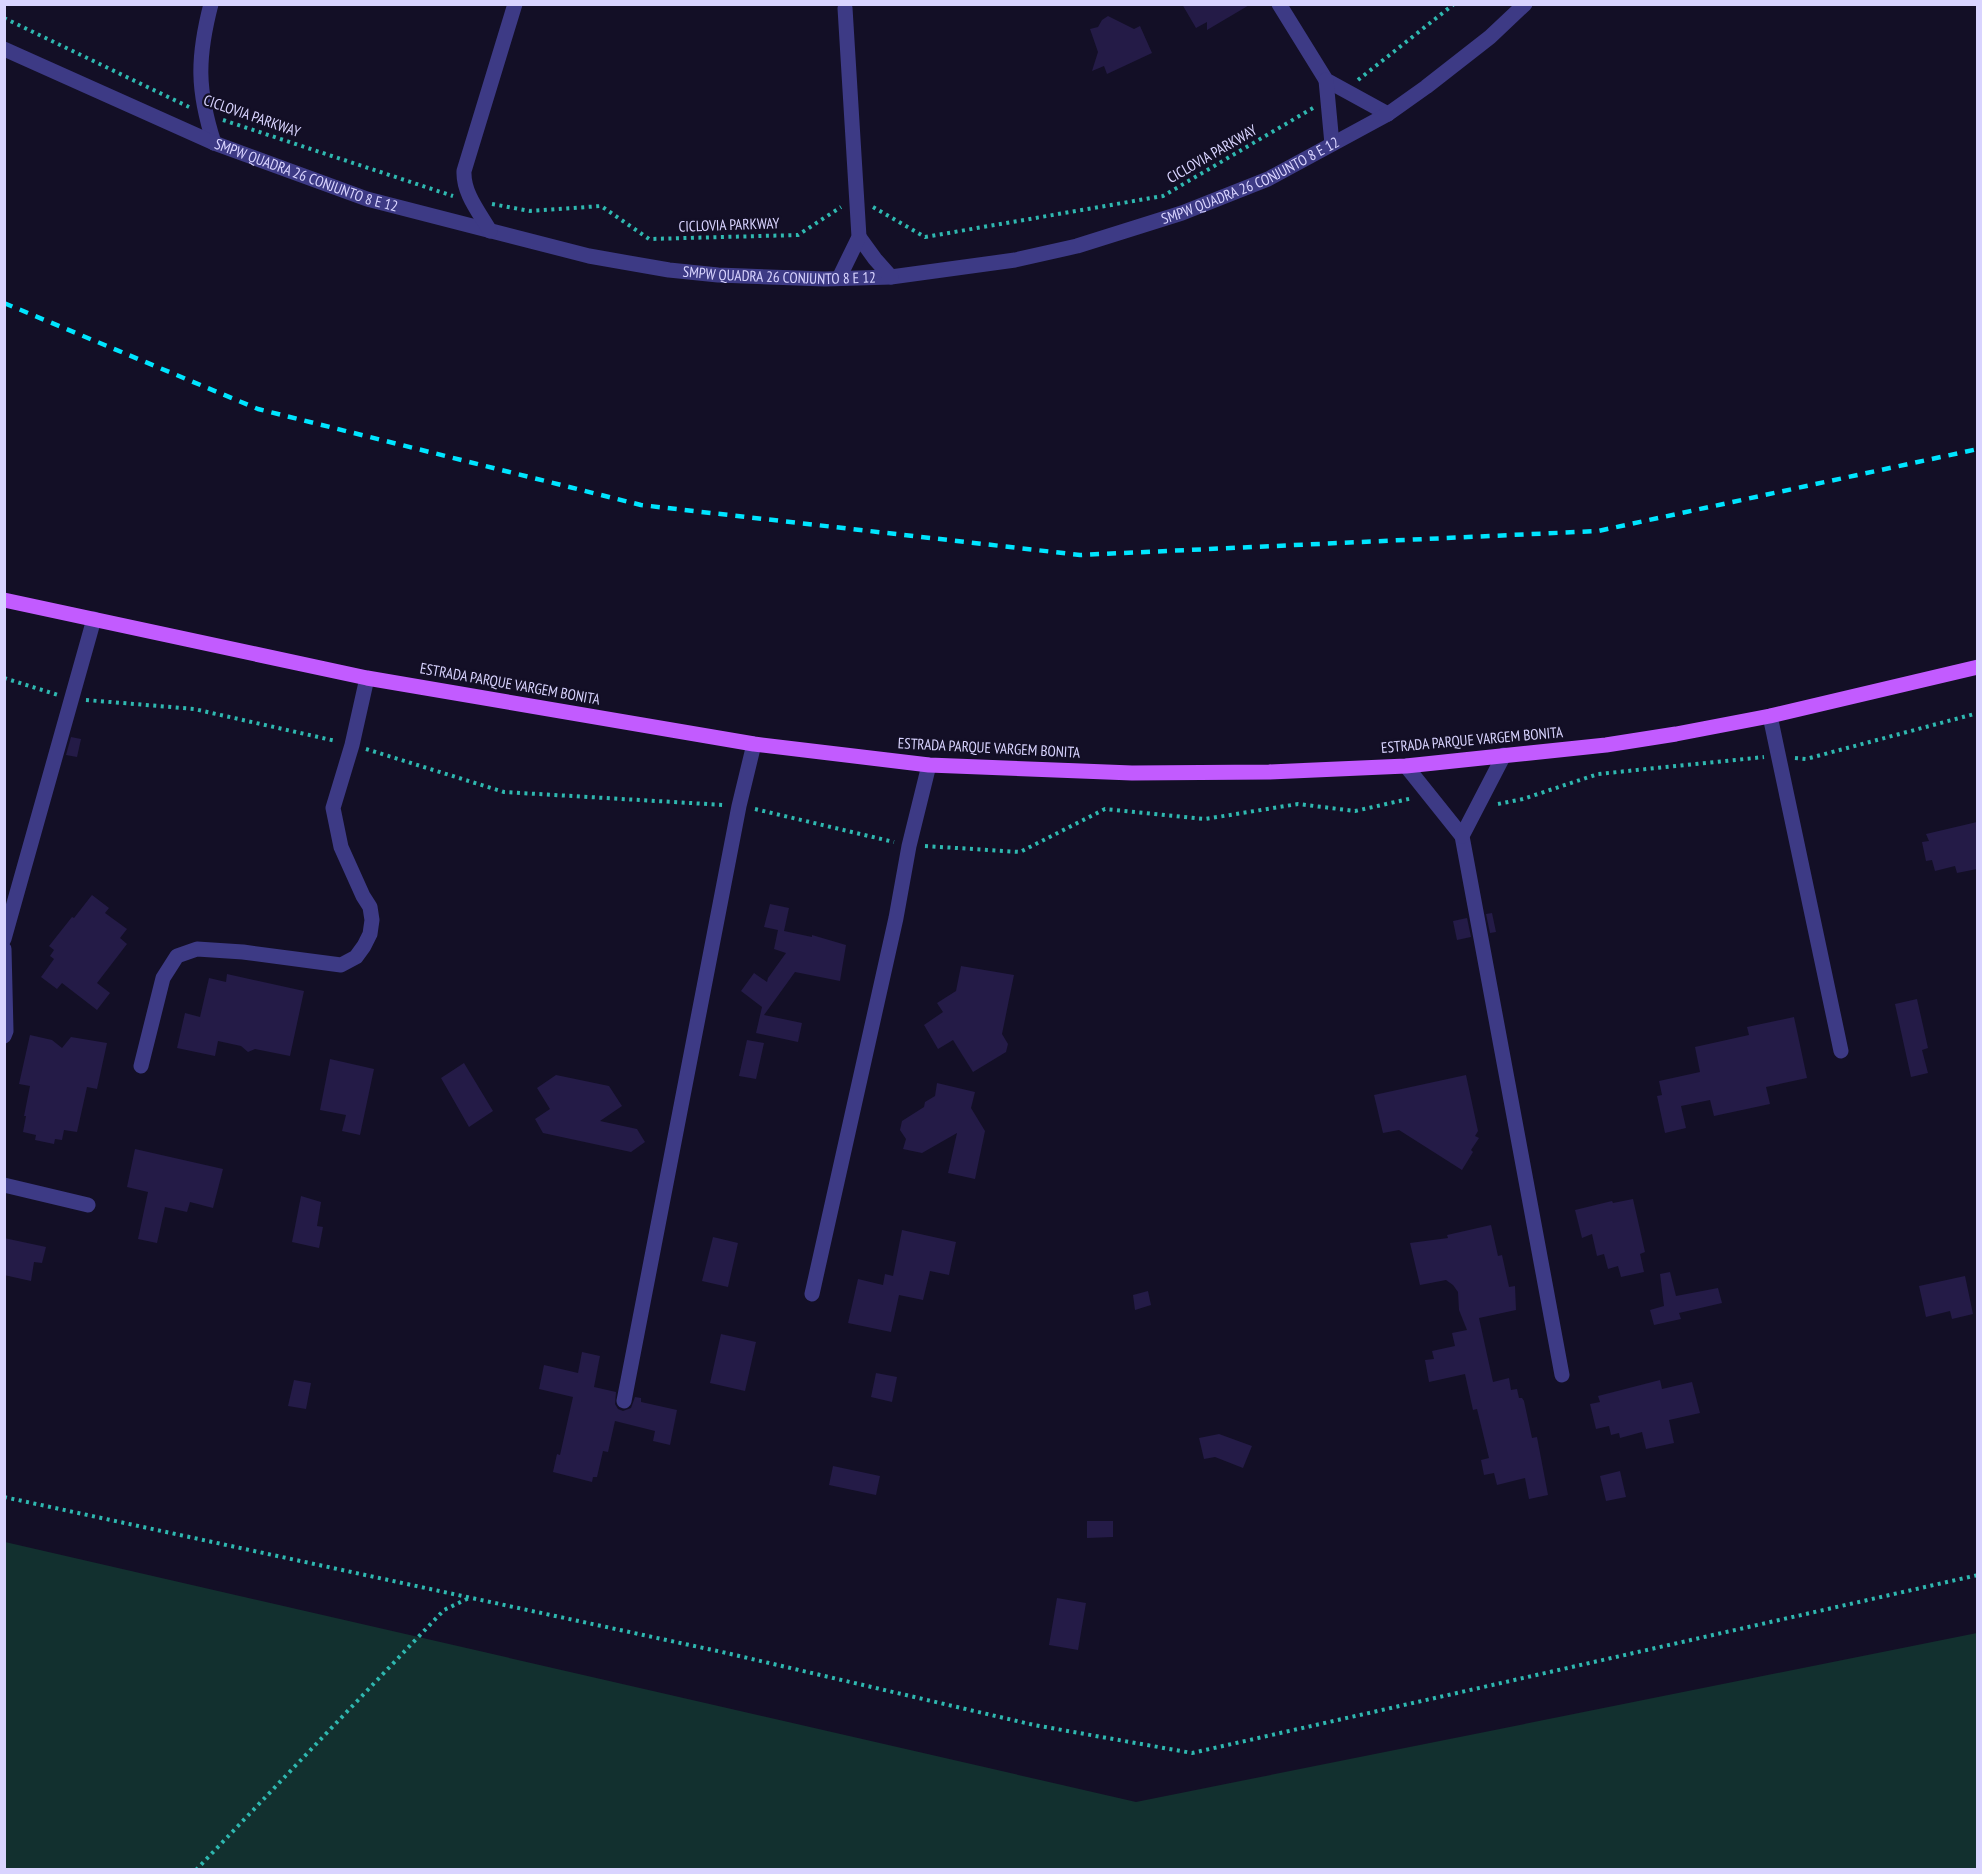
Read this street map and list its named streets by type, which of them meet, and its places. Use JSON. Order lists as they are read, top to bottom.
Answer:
{
  "streets": {
    "main road": ["ESTRADA PARQUE VARGEM BONITA"],
    "street": ["SMPW QUADRA 26 CONJUNTO 8 E 12"],
    "path": ["CICLOVIA PARKWAY"]
  }
}
